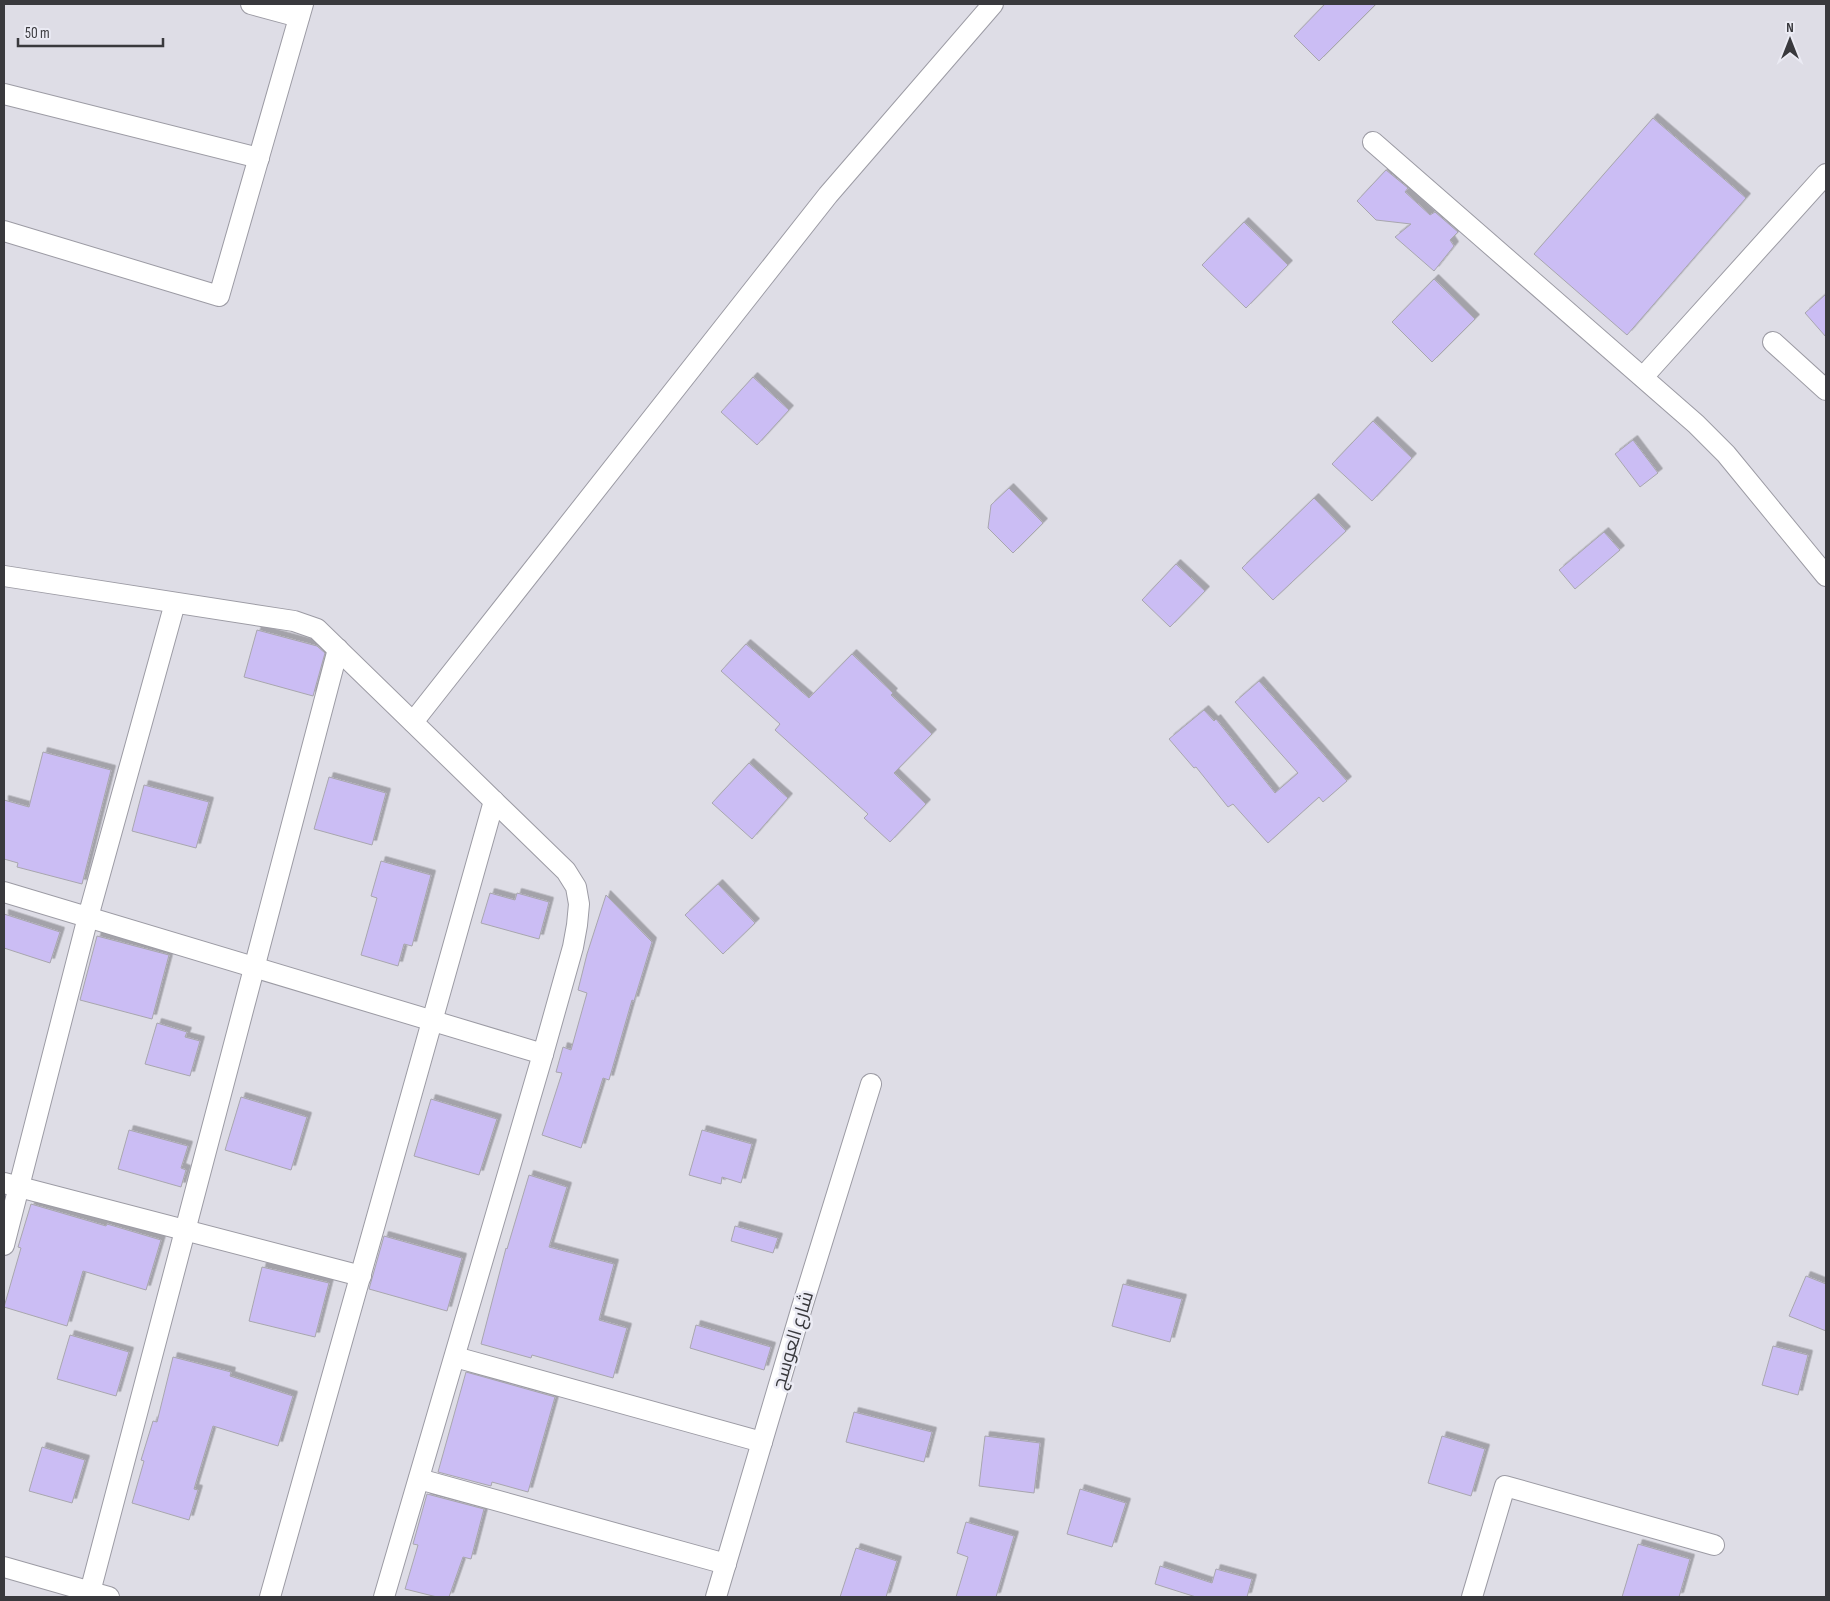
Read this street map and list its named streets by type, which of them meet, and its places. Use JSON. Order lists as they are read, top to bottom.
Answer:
{
  "streets": {
    "street": ["شارع العوسج"]
  },
  "scale_bar": "50 m",
  "north": "top"
}
